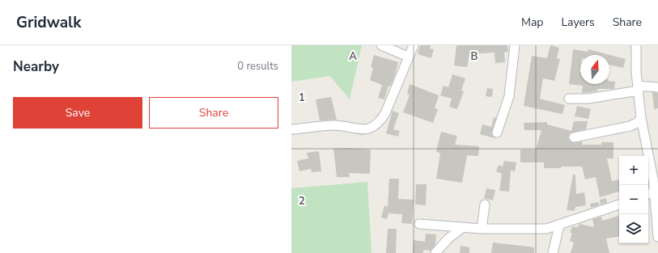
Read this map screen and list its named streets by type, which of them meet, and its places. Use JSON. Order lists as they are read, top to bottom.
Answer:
{
  "north": "top",
  "page": {
    "header": "Gridwalk",
    "nav": ["Map", "Layers", "Share"],
    "heading": ["Nearby", "0 results"],
    "buttons": ["Save", "Share"],
    "map_buttons": ["+", "−"]
  },
  "grid": {
    "columns": ["A", "B"],
    "rows": ["1", "2"]
  }
}
